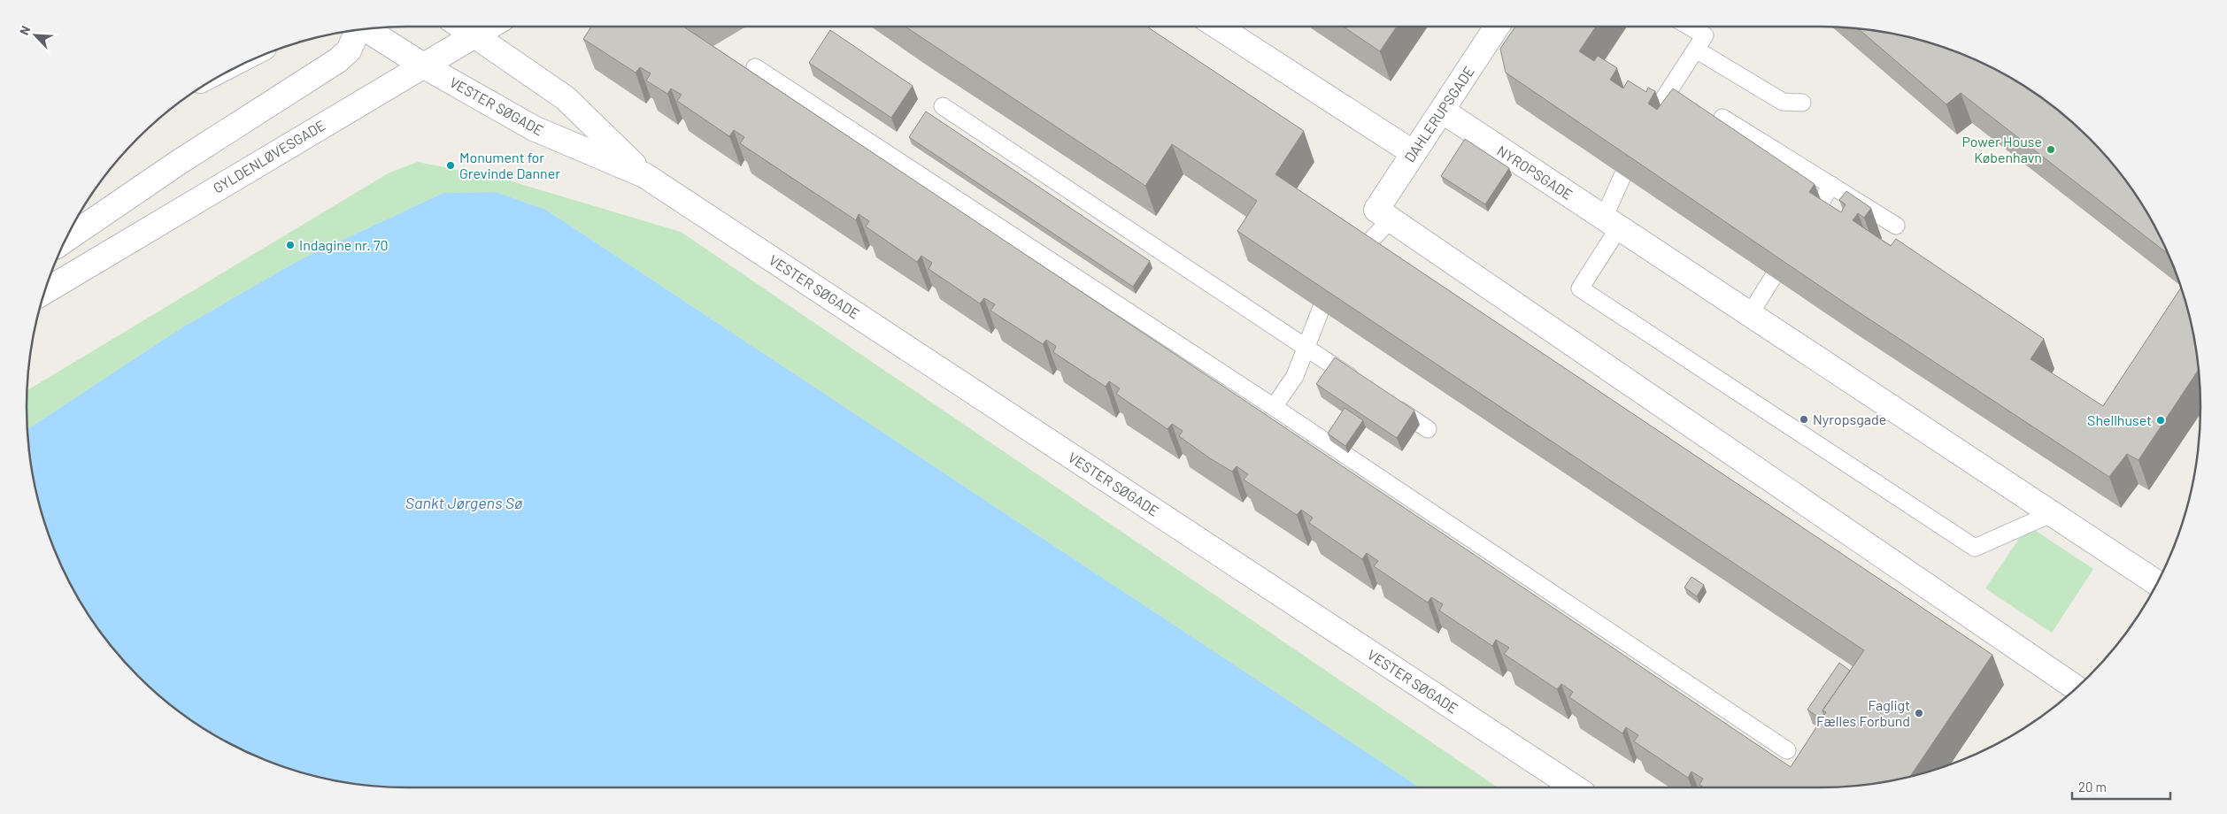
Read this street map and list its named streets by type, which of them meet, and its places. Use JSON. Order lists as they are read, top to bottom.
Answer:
{
  "streets": {
    "street": [
      "VESTER SØGADE",
      "DAHLERUPSGADE",
      "GYLDENLØVESGADE",
      "NYROPSGADE"
    ]
  },
  "crossings": [
    ["VESTER SØGADE", "GYLDENLØVESGADE"],
    ["DAHLERUPSGADE", "NYROPSGADE"]
  ],
  "water": ["Sankt Jørgens Sø"],
  "places": [
    "Power House København",
    "Monument for Grevinde Danner",
    "Indagine nr. 70",
    "Nyropsgade",
    "Shellhuset",
    "Fagligt Fælles Forbund"
  ],
  "scale_bar": "20 m",
  "north": "top left"
}
